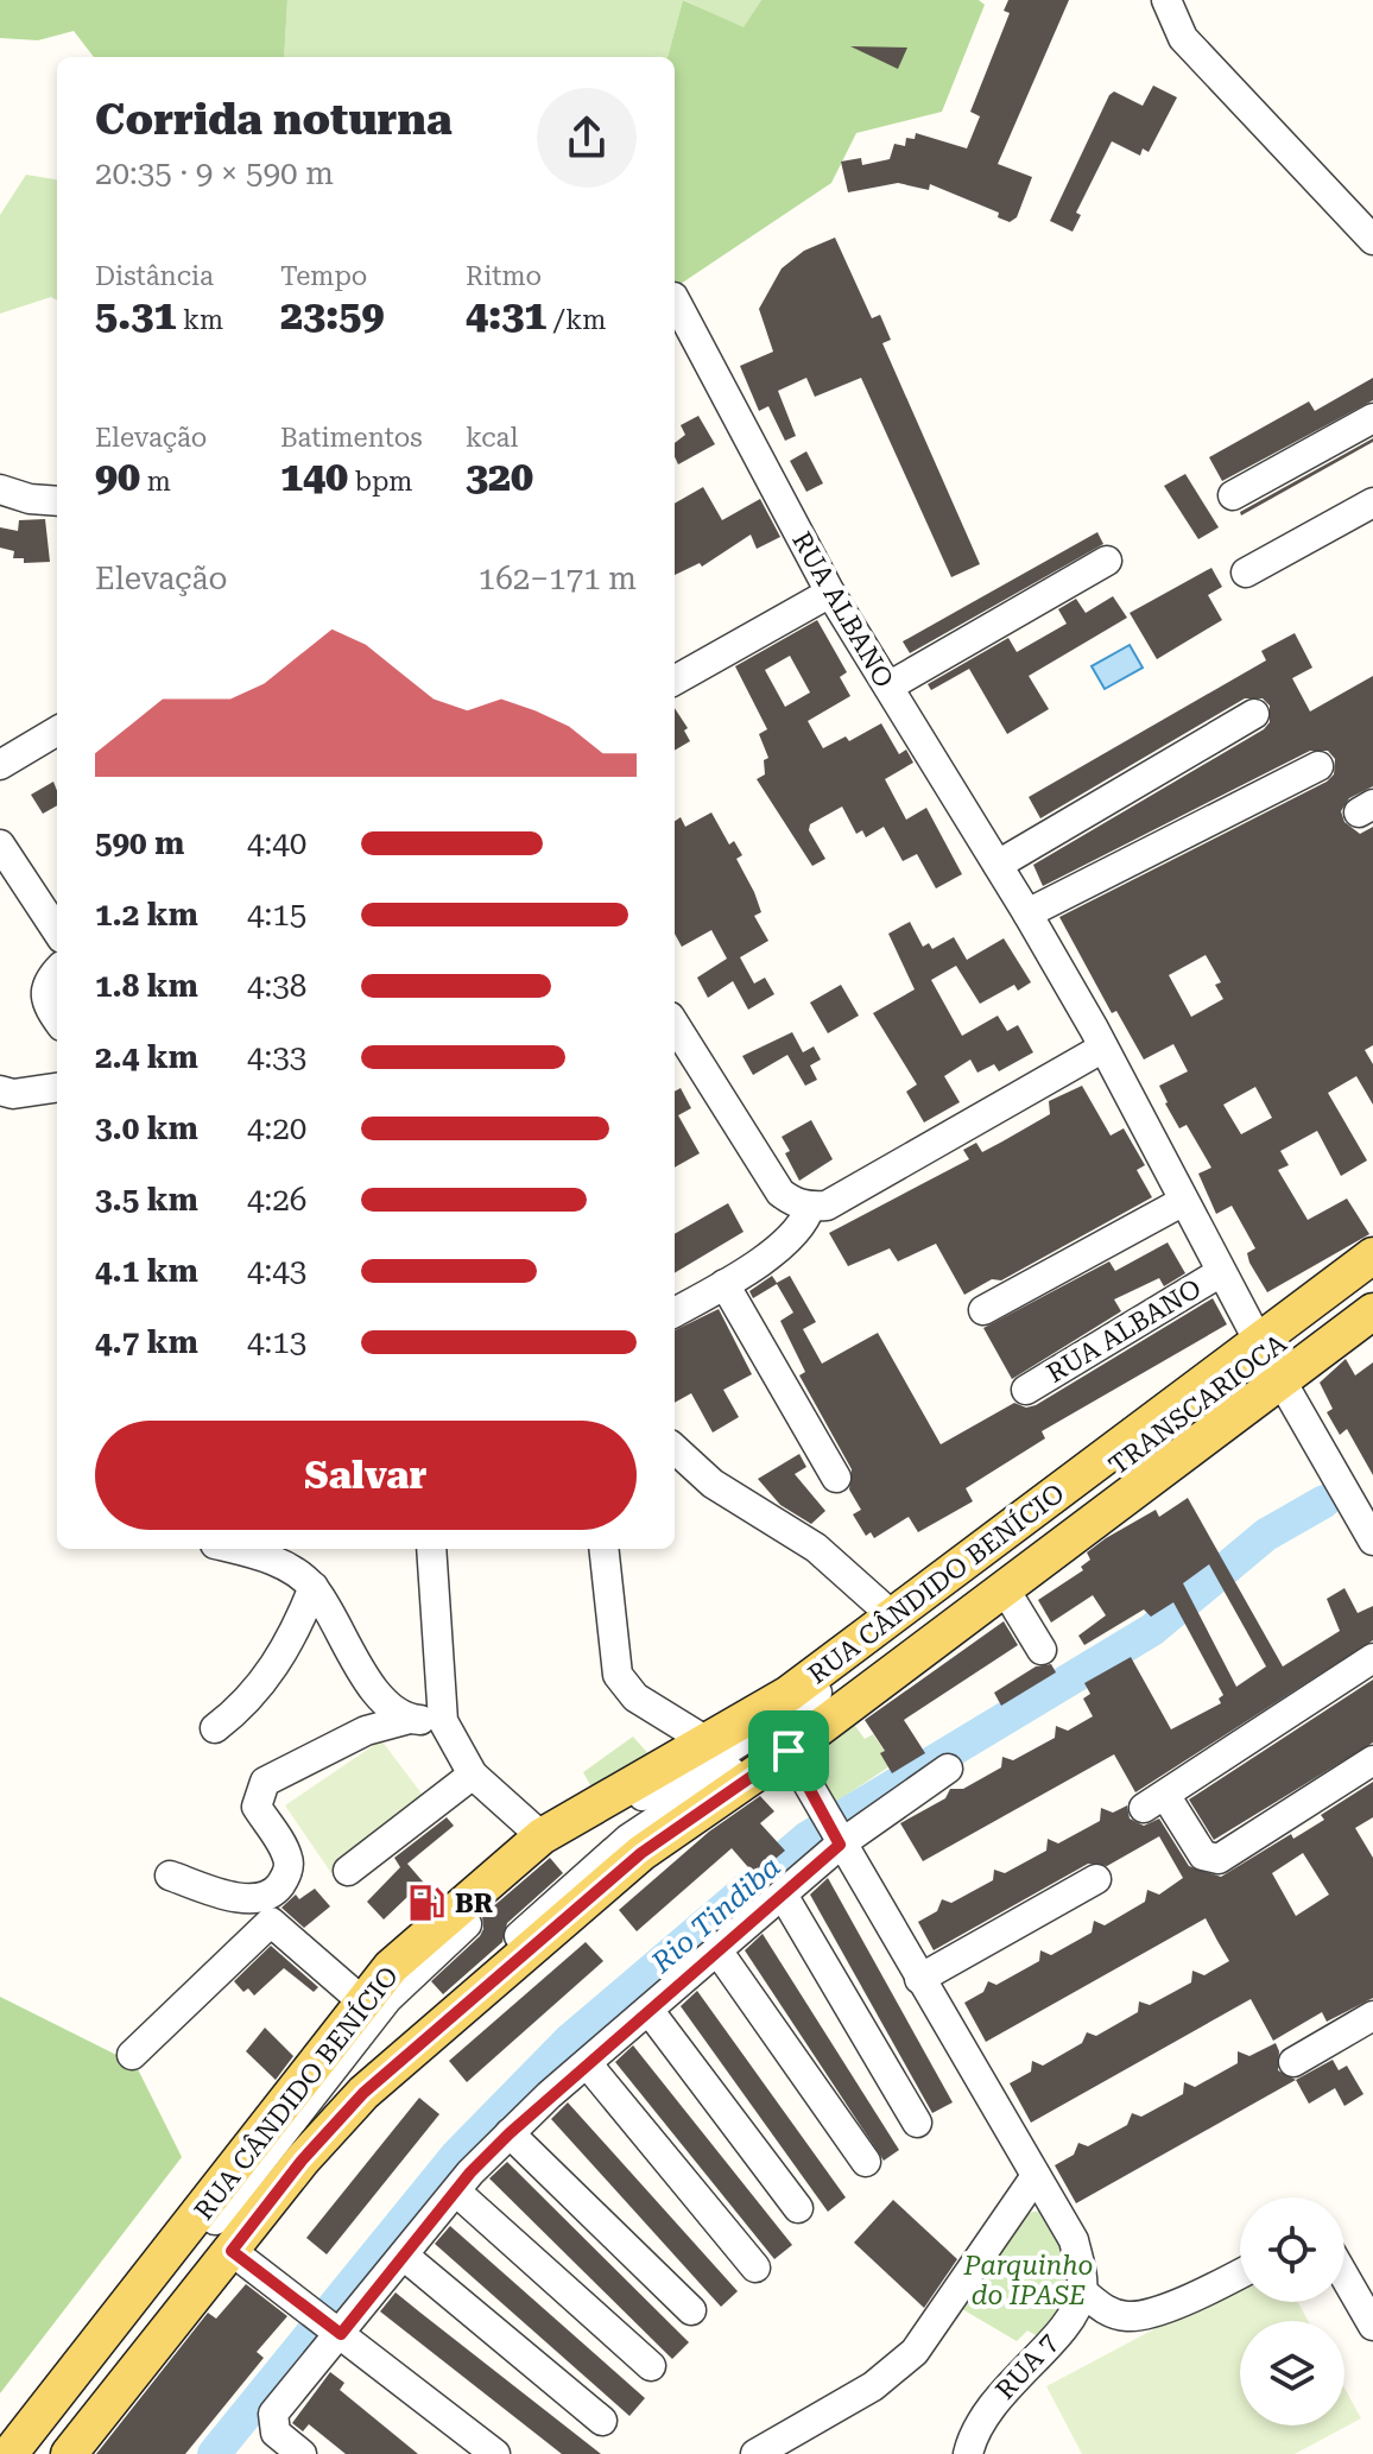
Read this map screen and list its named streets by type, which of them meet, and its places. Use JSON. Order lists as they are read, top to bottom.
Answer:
{
  "streets": {
    "main road": ["RUA CÂNDIDO BENÍCIO"],
    "street": ["RUA ALBANO", "TRANSCARIOCA", "RUA 7"]
  },
  "crossings": [
    ["RUA ALBANO", "TRANSCARIOCA"],
    ["RUA ALBANO", "RUA CÂNDIDO BENÍCIO"],
    ["TRANSCARIOCA", "RUA CÂNDIDO BENÍCIO"]
  ],
  "water": ["Rio Tindiba"],
  "parks": ["Parquinho do IPASE"],
  "places": {
    "fuel station": ["BR"]
  },
  "page": {
    "heading": ["Corrida noturna", "20:35 · 9 × 590 m"],
    "stats": [
      ["Distância", "5.31 km"],
      ["Tempo", "23:59"],
      ["Ritmo", "4:31 /km"],
      ["Elevação", "90 m"],
      ["Batimentos", "140 bpm"],
      ["kcal", "320"]
    ],
    "chart": ["Elevação", "162–171 m"],
    "list": [
      {
        "name": "590 m",
        "note": "4:40"
      },
      {
        "name": "1.2 km",
        "note": "4:15"
      },
      {
        "name": "1.8 km",
        "note": "4:38"
      },
      {
        "name": "2.4 km",
        "note": "4:33"
      },
      {
        "name": "3.0 km",
        "note": "4:20"
      },
      {
        "name": "3.5 km",
        "note": "4:26"
      },
      {
        "name": "4.1 km",
        "note": "4:43"
      },
      {
        "name": "4.7 km",
        "note": "4:13"
      }
    ],
    "buttons": "Salvar"
  }
}
